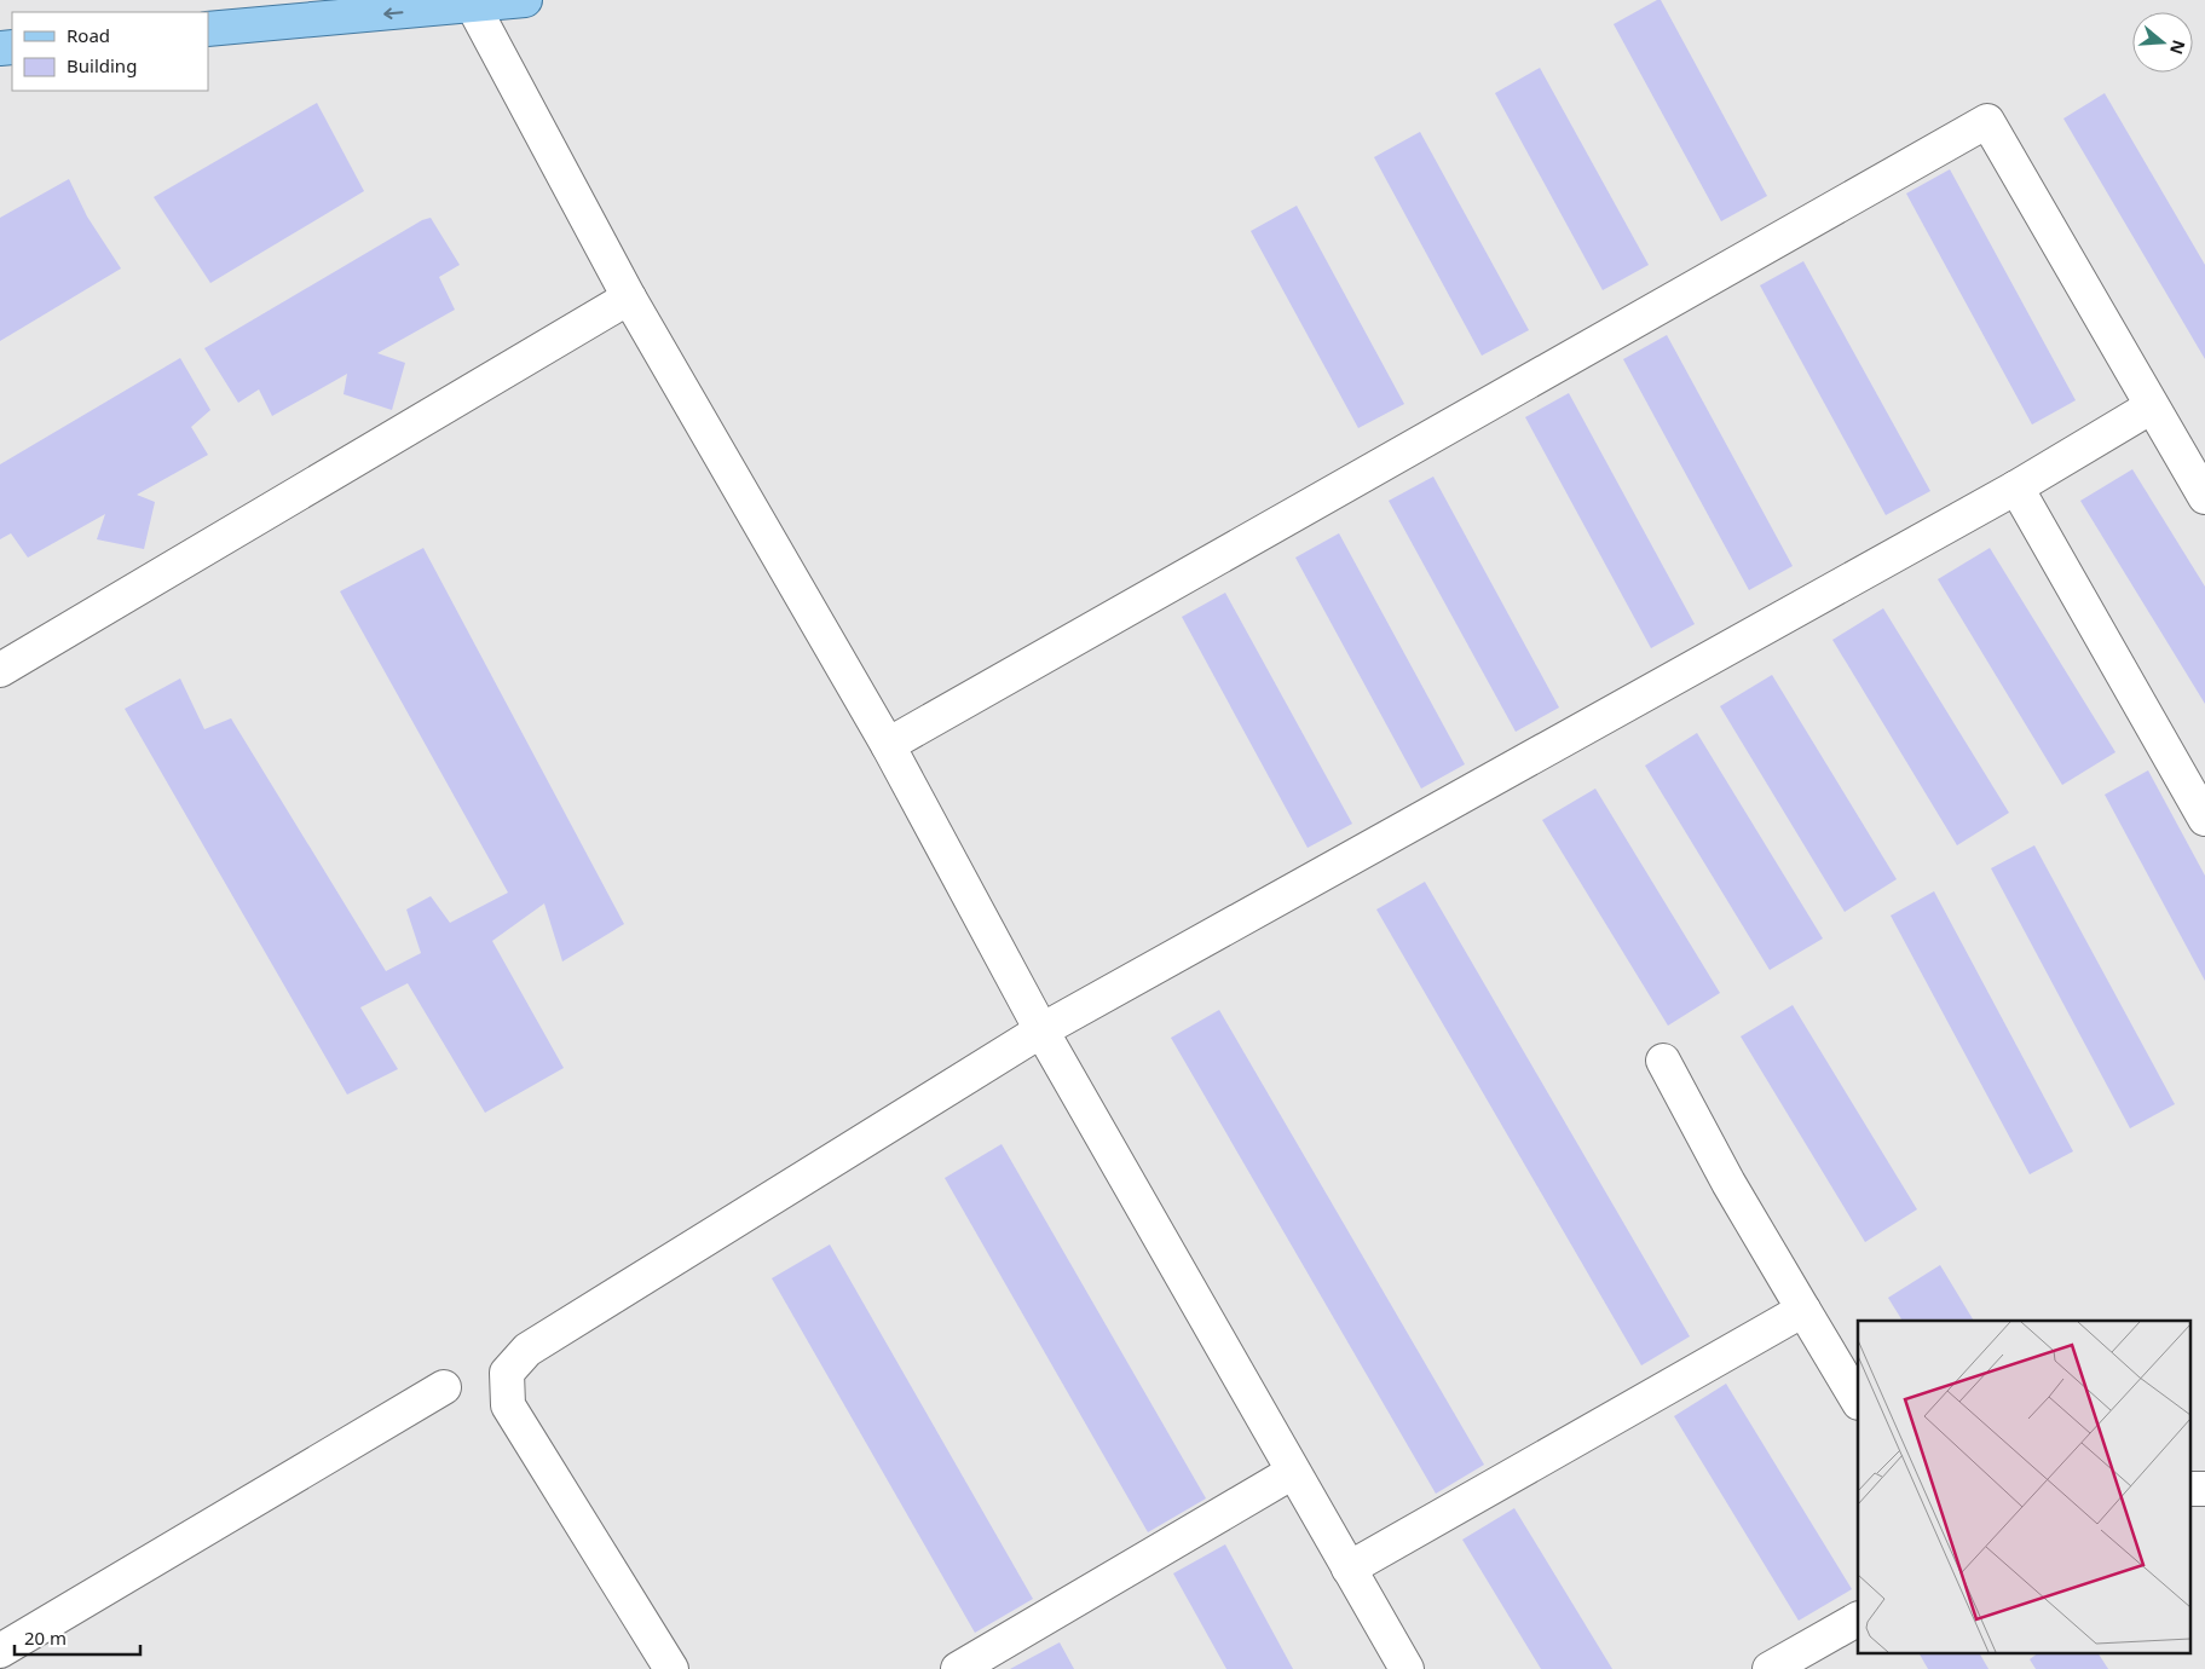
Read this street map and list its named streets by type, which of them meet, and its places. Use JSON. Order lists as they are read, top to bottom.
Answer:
{
  "legend": ["Road", "Building"],
  "scale_bar": "20 m",
  "north": "right"
}
